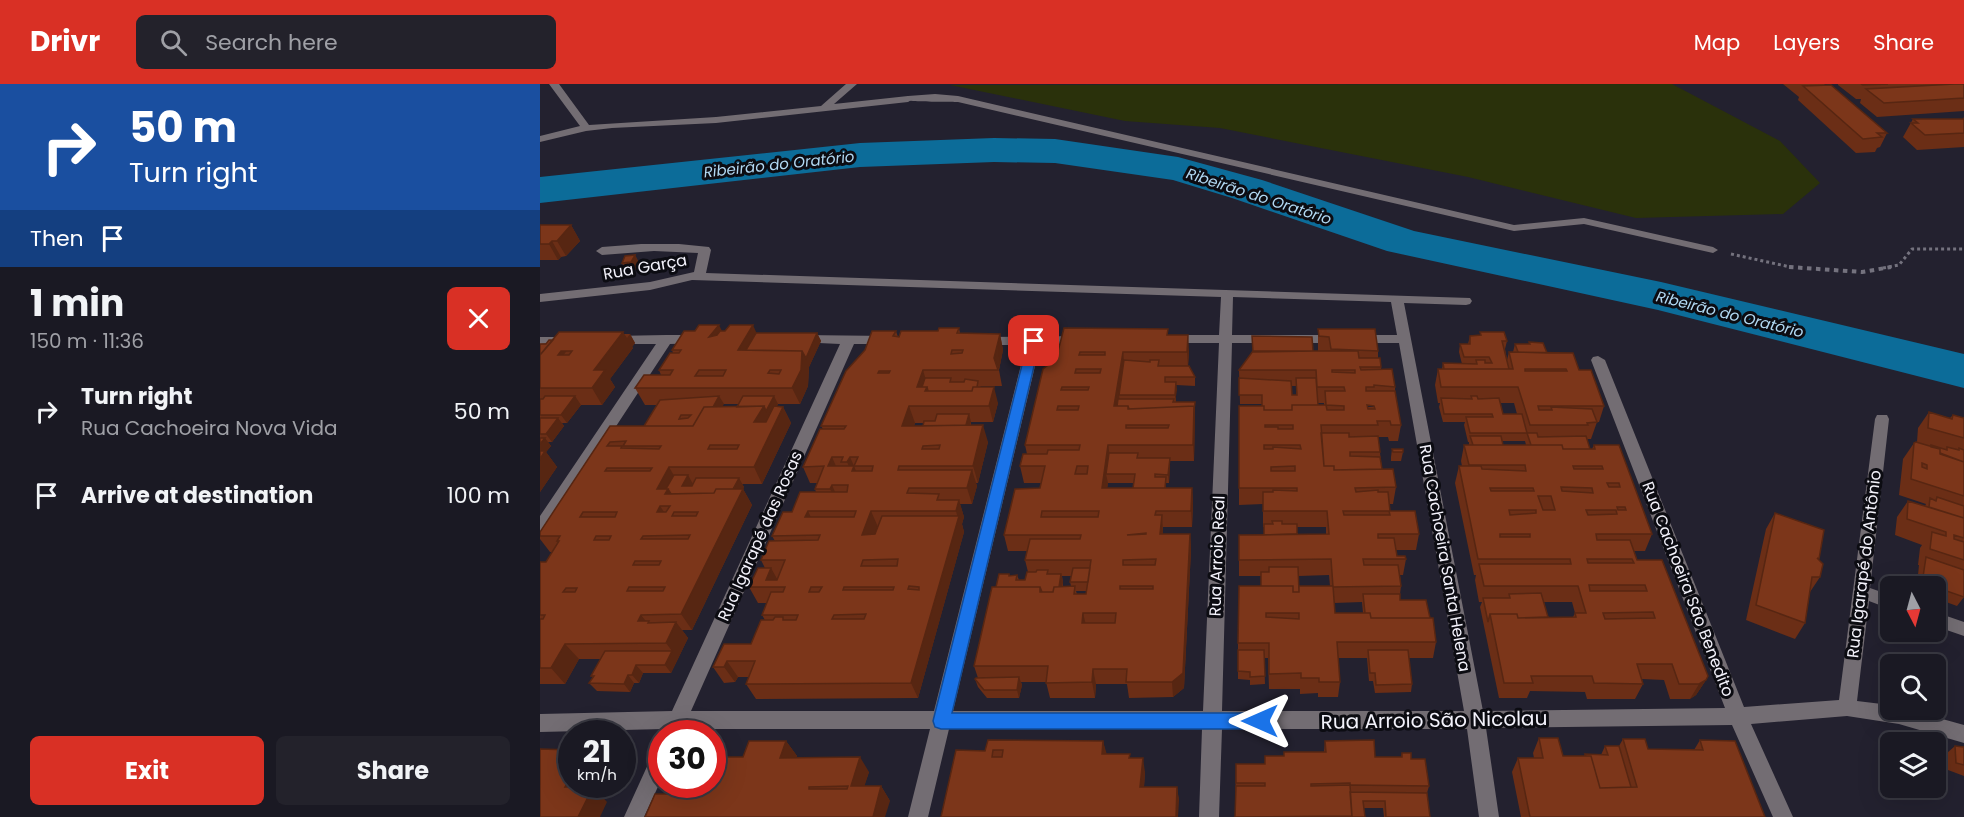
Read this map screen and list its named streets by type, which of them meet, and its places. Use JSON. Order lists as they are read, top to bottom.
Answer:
{
  "streets": {
    "street": [
      "Rua Garça",
      "Rua Igarapé das Rosas",
      "Rua Arroio Real",
      "Rua Cachoeira Santa Helena",
      "Rua Igarapé do Antônio",
      "Rua Cachoeira São Benedito",
      "Rua Arroio São Nicolau"
    ]
  },
  "crossings": [
    ["Rua Arroio Real", "Rua Arroio São Nicolau"],
    ["Rua Cachoeira Santa Helena", "Rua Arroio São Nicolau"],
    ["Rua Igarapé do Antônio", "Rua Arroio São Nicolau"],
    ["Rua Cachoeira São Benedito", "Rua Arroio São Nicolau"]
  ],
  "water": ["Ribeirão do Oratório"],
  "north": "bottom",
  "page": {
    "header": "Drivr",
    "search": "Search here",
    "nav": ["Map", "Layers", "Share"],
    "turn": ["50 m", "Turn right"],
    "then": "Then",
    "heading": ["1 min", "150 m · 11:36"],
    "list": [
      {
        "name": "Turn right",
        "note": "Rua Cachoeira Nova Vida",
        "value": "50 m"
      },
      {
        "name": "Arrive at destination",
        "value": "100 m"
      }
    ],
    "speed": "21 km/h",
    "limit": "30",
    "buttons": ["Exit", "Share"]
  }
}
